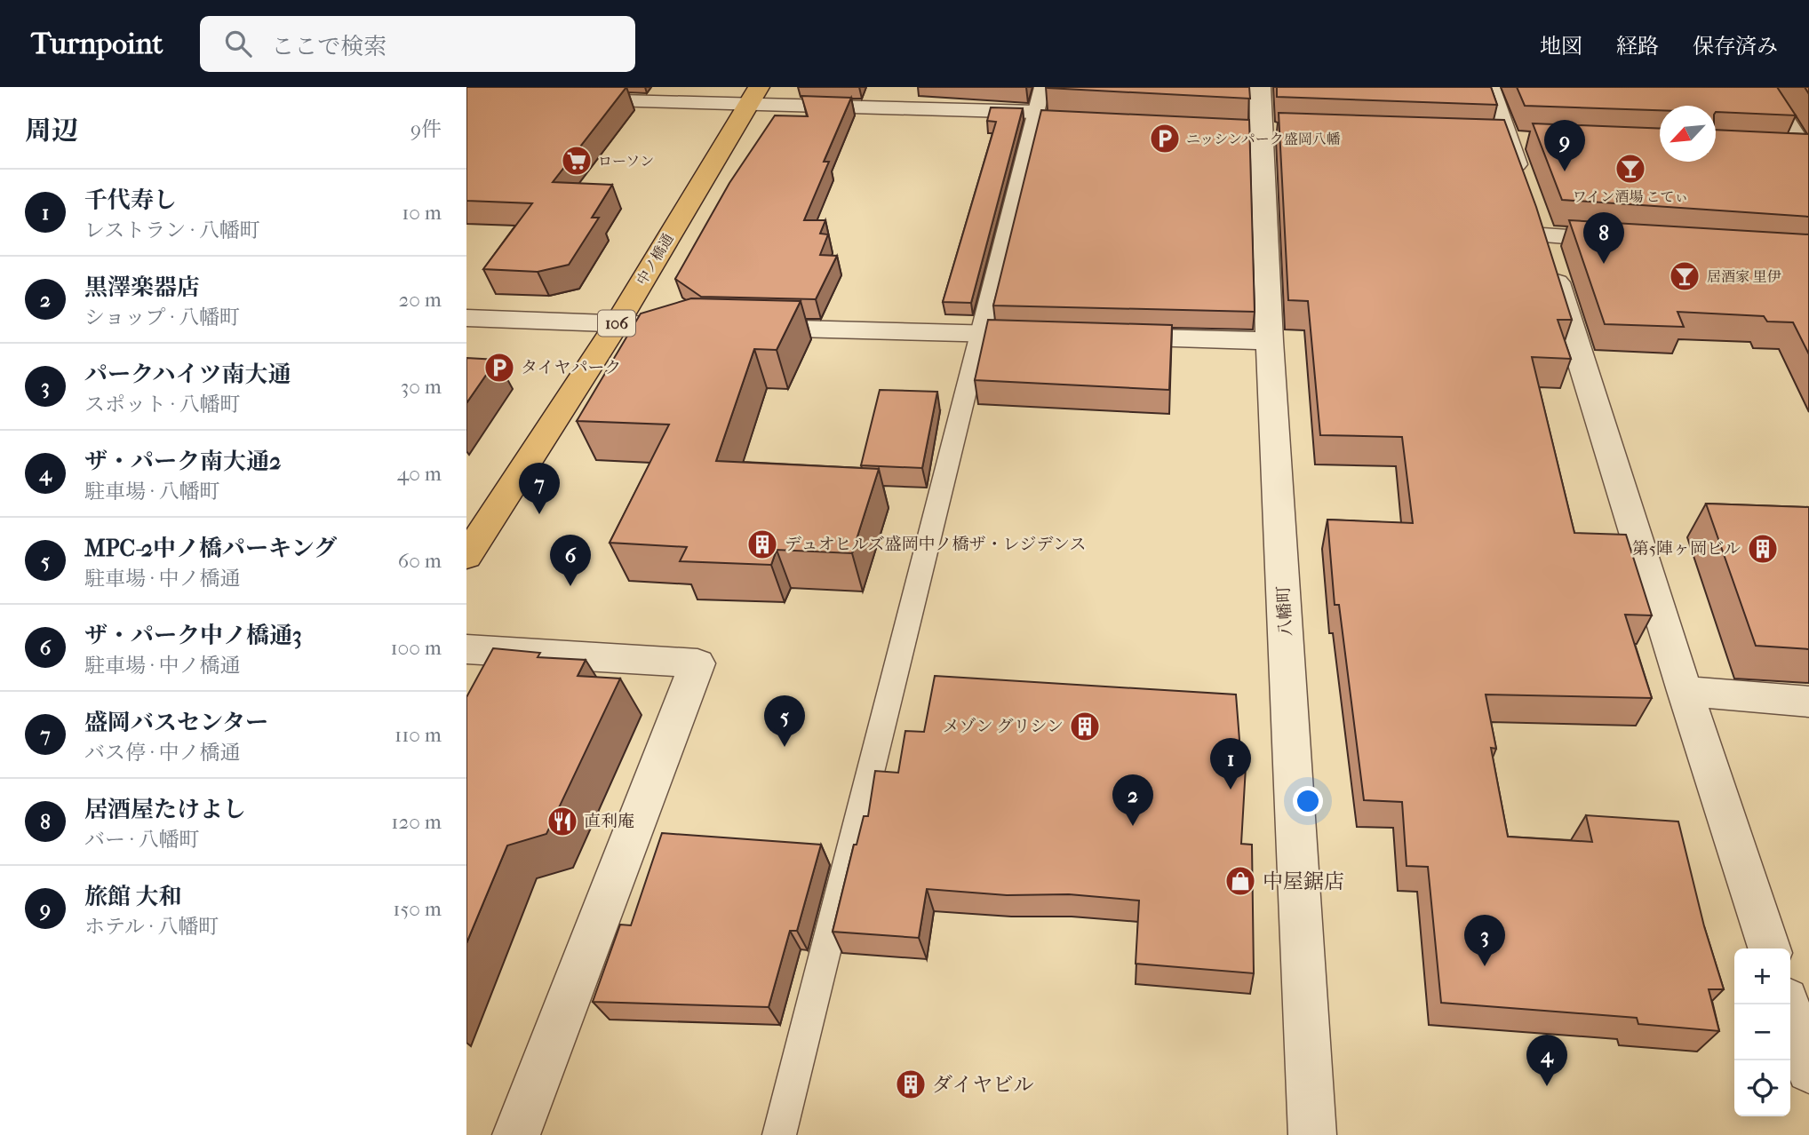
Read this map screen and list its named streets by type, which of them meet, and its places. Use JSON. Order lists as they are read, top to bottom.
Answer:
{
  "streets": {
    "highway": ["中ノ橋通", "106"],
    "street": ["八幡町"]
  },
  "places": {
    "parking": ["ニッシンパーク盛岡八幡", "タイヤパーク"],
    "supermarket": ["ローソン"],
    "bar": ["ワイン酒場 こてぃ", "居酒家 里伊"],
    "building": [
      "デュオヒルズ盛岡中ノ橋ザ・レジデンス",
      "第5陣ヶ岡ビル",
      "メゾン グリシン",
      "ダイヤビル"
    ],
    "restaurant": ["直利庵"],
    "shop": ["中屋鋸店"]
  },
  "north": "bottom left",
  "page": {
    "header": "Turnpoint",
    "search": "ここで検索",
    "nav": ["地図", "経路", "保存済み"],
    "heading": ["周辺", "9件"],
    "pins": [
      "9",
      "8",
      "7",
      "6",
      "5",
      "1",
      "2",
      "3",
      "4"
    ],
    "list": [
      {
        "mark": "1",
        "name": "千代寿し",
        "note": "レストラン · 八幡町",
        "value": "10 m"
      },
      {
        "mark": "2",
        "name": "黒澤楽器店",
        "note": "ショップ · 八幡町",
        "value": "20 m"
      },
      {
        "mark": "3",
        "name": "パークハイツ南大通",
        "note": "スポット · 八幡町",
        "value": "30 m"
      },
      {
        "mark": "4",
        "name": "ザ・パーク南大通2",
        "note": "駐車場 · 八幡町",
        "value": "40 m"
      },
      {
        "mark": "5",
        "name": "MPC-2中ノ橋パーキング",
        "note": "駐車場 · 中ノ橋通",
        "value": "60 m"
      },
      {
        "mark": "6",
        "name": "ザ・パーク中ノ橋通3",
        "note": "駐車場 · 中ノ橋通",
        "value": "100 m"
      },
      {
        "mark": "7",
        "name": "盛岡バスセンター",
        "note": "バス停 · 中ノ橋通",
        "value": "110 m"
      },
      {
        "mark": "8",
        "name": "居酒屋たけよし",
        "note": "バー · 八幡町",
        "value": "120 m"
      },
      {
        "mark": "9",
        "name": "旅館 大和",
        "note": "ホテル · 八幡町",
        "value": "150 m"
      }
    ],
    "map_buttons": ["+", "−"]
  }
}
